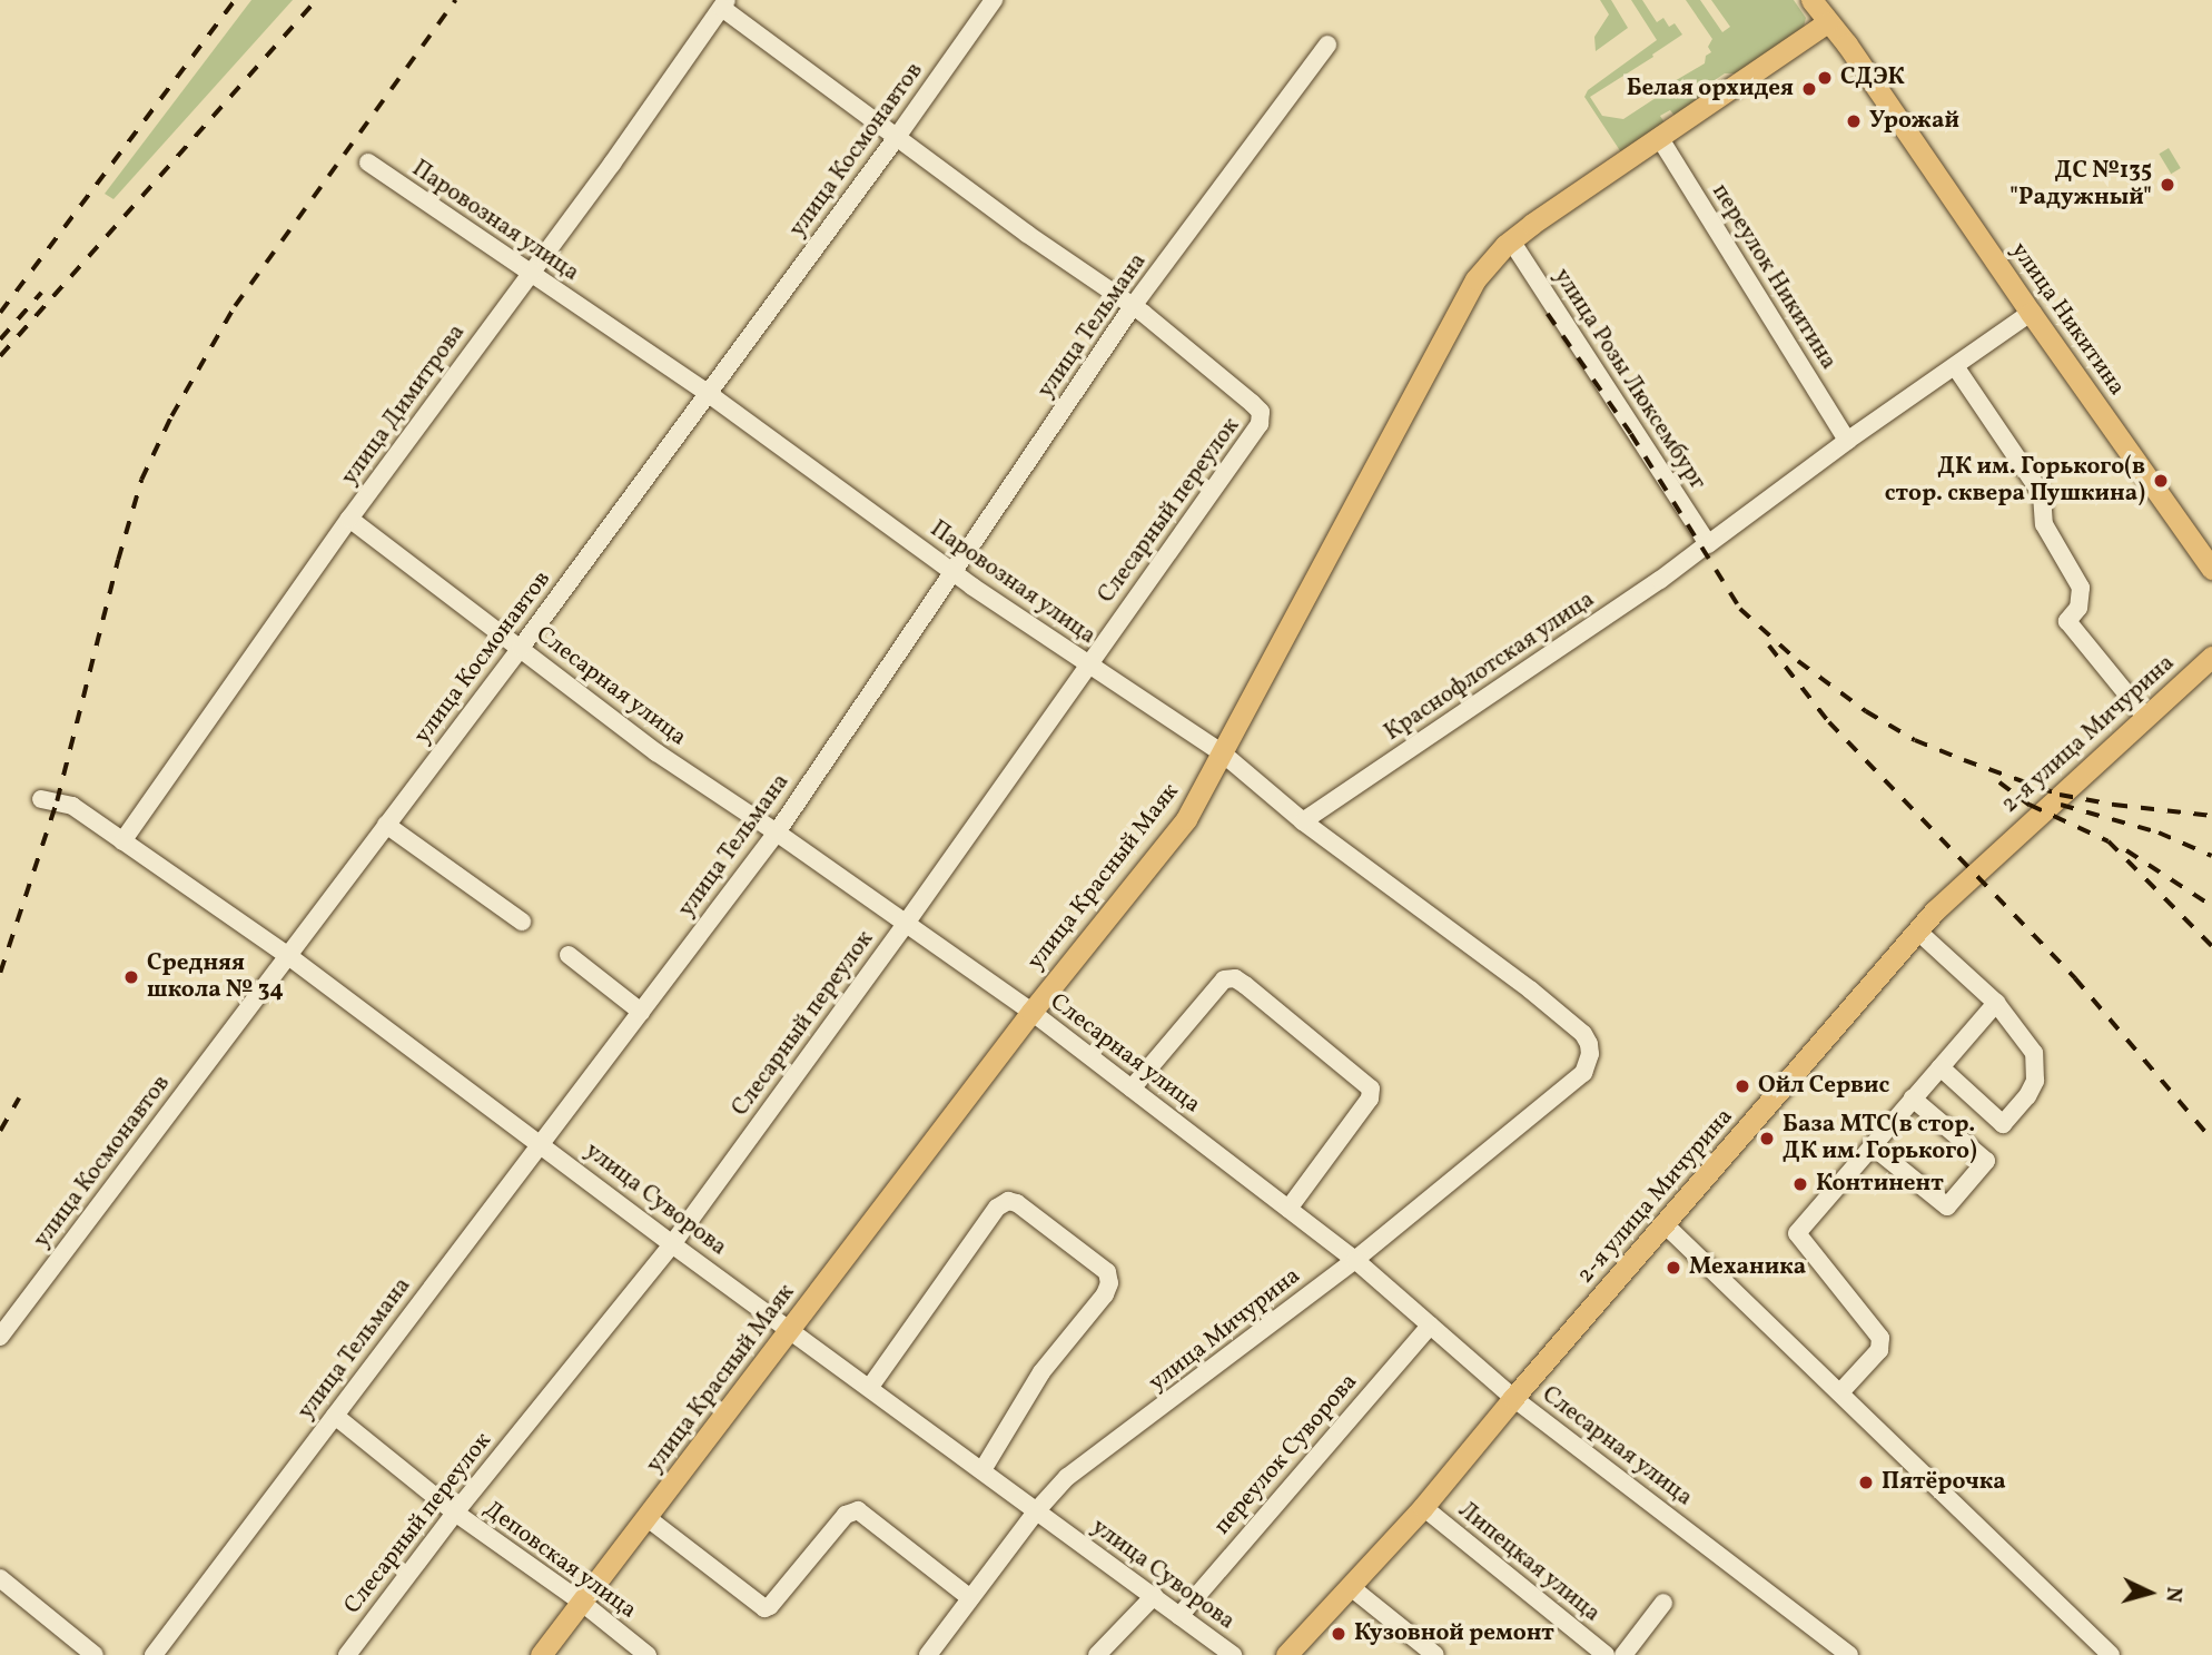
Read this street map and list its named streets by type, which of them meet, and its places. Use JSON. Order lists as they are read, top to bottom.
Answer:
{
  "streets": {
    "main road": ["улица Никитина", "2-я улица Мичурина", "улица Красный Маяк"],
    "street": [
      "улица Космонавтов",
      "Паровозная улица",
      "переулок Никитина",
      "улица Тельмана",
      "улица Розы Люксембург",
      "улица Димитрова",
      "Слесарный переулок",
      "Краснофлотская улица",
      "Слесарная улица",
      "улица Суворова",
      "улица Мичурина",
      "переулок Суворова",
      "Деповская улица",
      "Липецкая улица"
    ]
  },
  "crossings": [
    ["улица Космонавтов", "Паровозная улица"],
    ["улица Космонавтов", "Слесарная улица"],
    ["улица Космонавтов", "улица Суворова"],
    ["Паровозная улица", "улица Тельмана"],
    ["Паровозная улица", "улица Димитрова"],
    ["Паровозная улица", "Слесарный переулок"],
    ["Паровозная улица", "Краснофлотская улица"],
    ["Паровозная улица", "улица Красный Маяк"],
    ["Паровозная улица", "улица Мичурина"],
    ["переулок Никитина", "Краснофлотская улица"],
    ["переулок Никитина", "улица Красный Маяк"],
    ["улица Никитина", "Краснофлотская улица"],
    ["улица Никитина", "улица Красный Маяк"],
    ["улица Тельмана", "Слесарный переулок"],
    ["улица Тельмана", "Слесарная улица"],
    ["улица Тельмана", "улица Суворова"],
    ["улица Тельмана", "Деповская улица"],
    ["улица Розы Люксембург", "Краснофлотская улица"],
    ["улица Розы Люксембург", "улица Красный Маяк"],
    ["улица Димитрова", "Слесарная улица"],
    ["улица Димитрова", "улица Суворова"],
    ["Слесарный переулок", "Слесарная улица"],
    ["Слесарный переулок", "улица Суворова"],
    ["Слесарный переулок", "Деповская улица"],
    ["Слесарная улица", "2-я улица Мичурина"],
    ["Слесарная улица", "улица Красный Маяк"],
    ["Слесарная улица", "улица Мичурина"],
    ["Слесарная улица", "переулок Суворова"],
    ["2-я улица Мичурина", "Липецкая улица"],
    ["улица Красный Маяк", "улица Суворова"],
    ["улица Красный Маяк", "Деповская улица"],
    ["улица Суворова", "улица Мичурина"],
    ["улица Суворова", "переулок Суворова"]
  ],
  "places": [
    "СДЭК",
    "Белая орхидея",
    "Урожай",
    "ДС №135 \"Радужный\"",
    "ДК им. Горького(в стор. сквера Пушкина)",
    "Средняя школа № 34",
    "Ойл Сервис",
    "База МТС(в стор. ДК им. Горького)",
    "Континент",
    "Механика",
    "Пятёрочка",
    "Кузовной ремонт"
  ],
  "north": "right"
}
